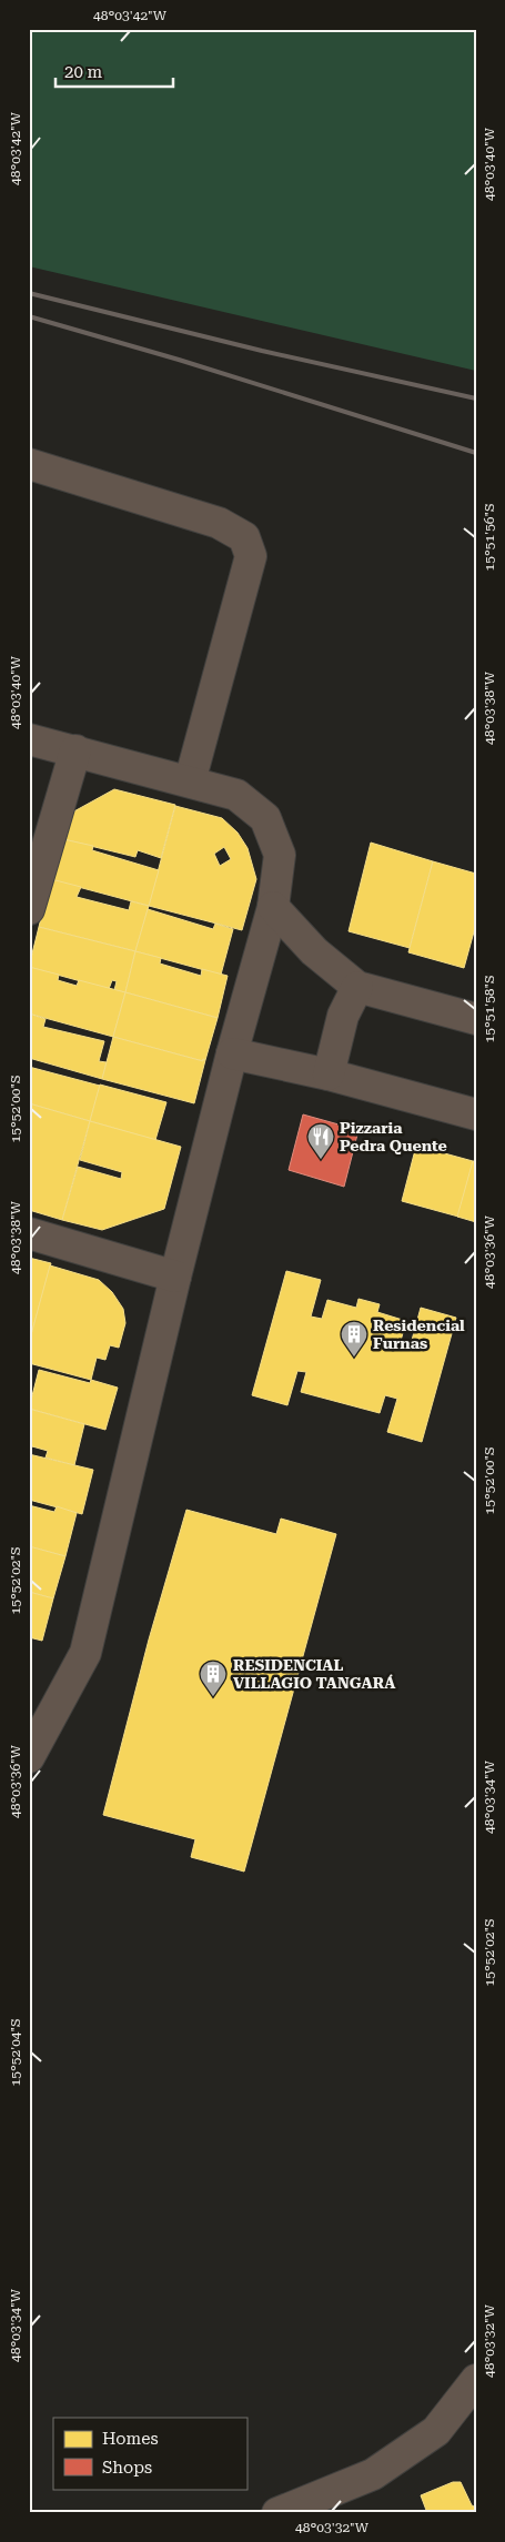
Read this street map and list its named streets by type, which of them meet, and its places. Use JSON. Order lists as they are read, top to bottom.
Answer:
{
  "places": {
    "restaurant": ["Pizzaria Pedra Quente"],
    "building": ["Residencial Furnas", "RESIDENCIAL VILLAGIO TANGARÁ"]
  },
  "legend": ["Homes", "Shops"],
  "scale_bar": "20 m",
  "coordinates": [
    "48°03'42\"W",
    "48°03'40\"W",
    "15°51'56\"S",
    "48°03'38\"W",
    "15°51'58\"S",
    "15°52'00\"S",
    "48°03'36\"W",
    "15°52'02\"S",
    "48°03'34\"W",
    "15°52'04\"S",
    "48°03'32\"W"
  ]
}
